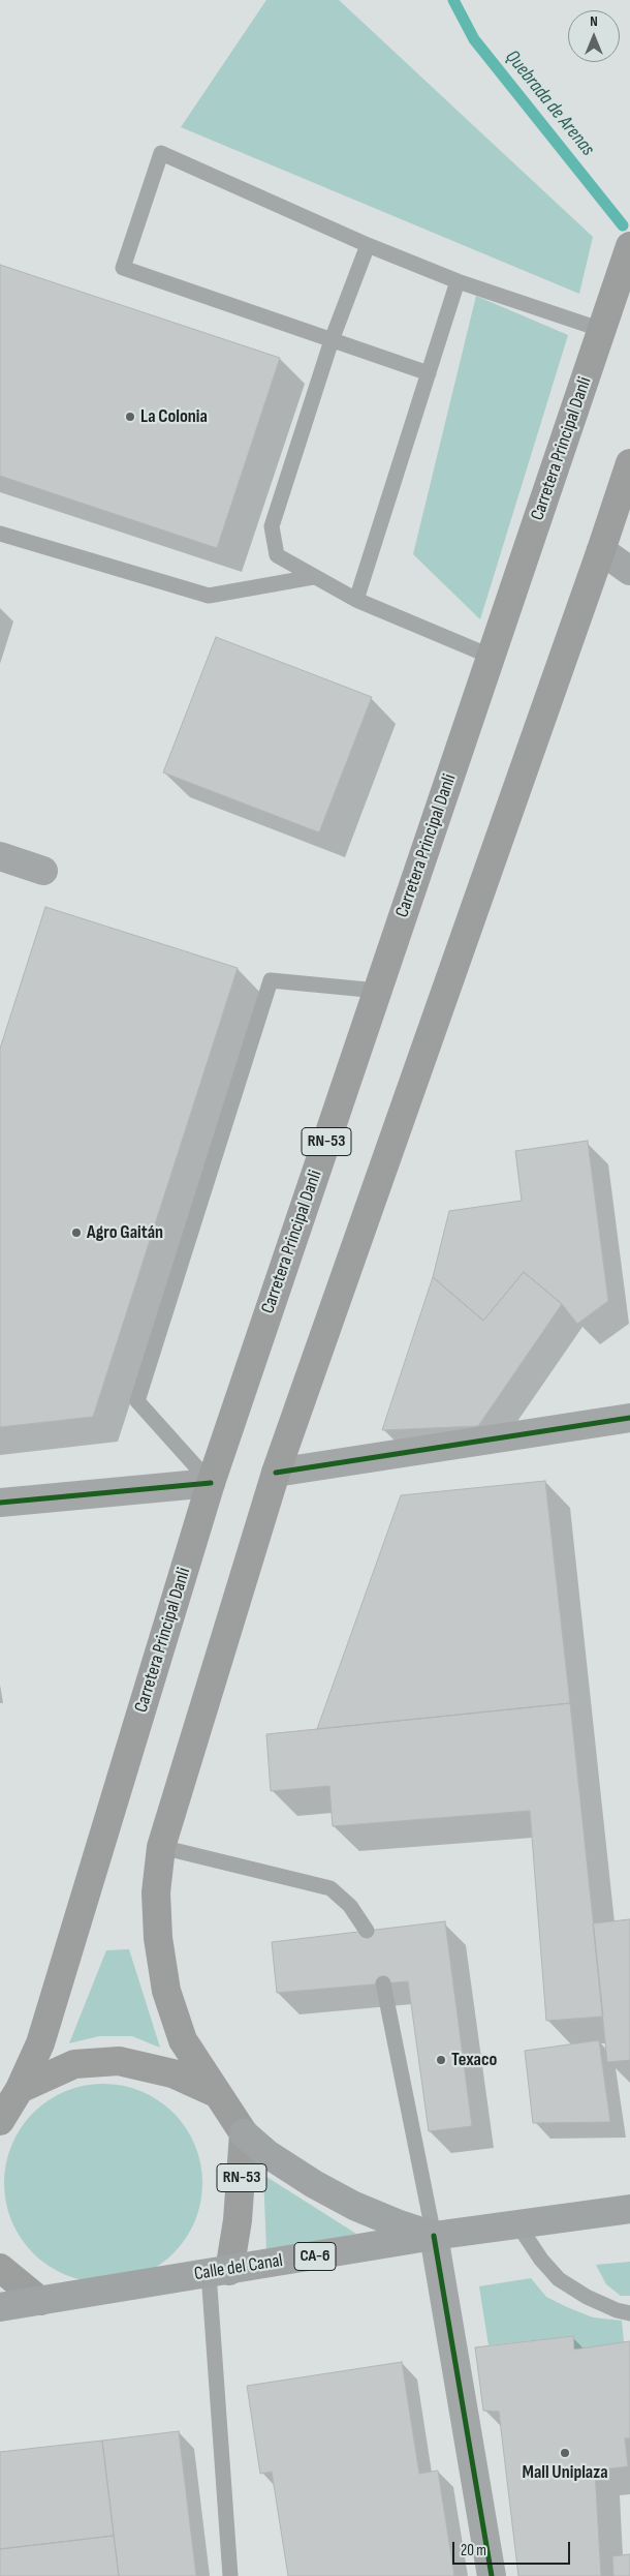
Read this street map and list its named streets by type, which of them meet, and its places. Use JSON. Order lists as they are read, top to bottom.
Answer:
{
  "streets": {
    "highway": ["CA-6", "Calle del Canal"],
    "main road": ["Carretera Principal Danli", "RN-53"]
  },
  "crossings": [
    ["RN-53", "Calle del Canal"]
  ],
  "water": ["Quebrada de Arenas"],
  "places": [
    "La Colonia",
    "Agro Gaitán",
    "Texaco",
    "Mall Uniplaza"
  ],
  "scale_bar": "20 m",
  "north": "top"
}
